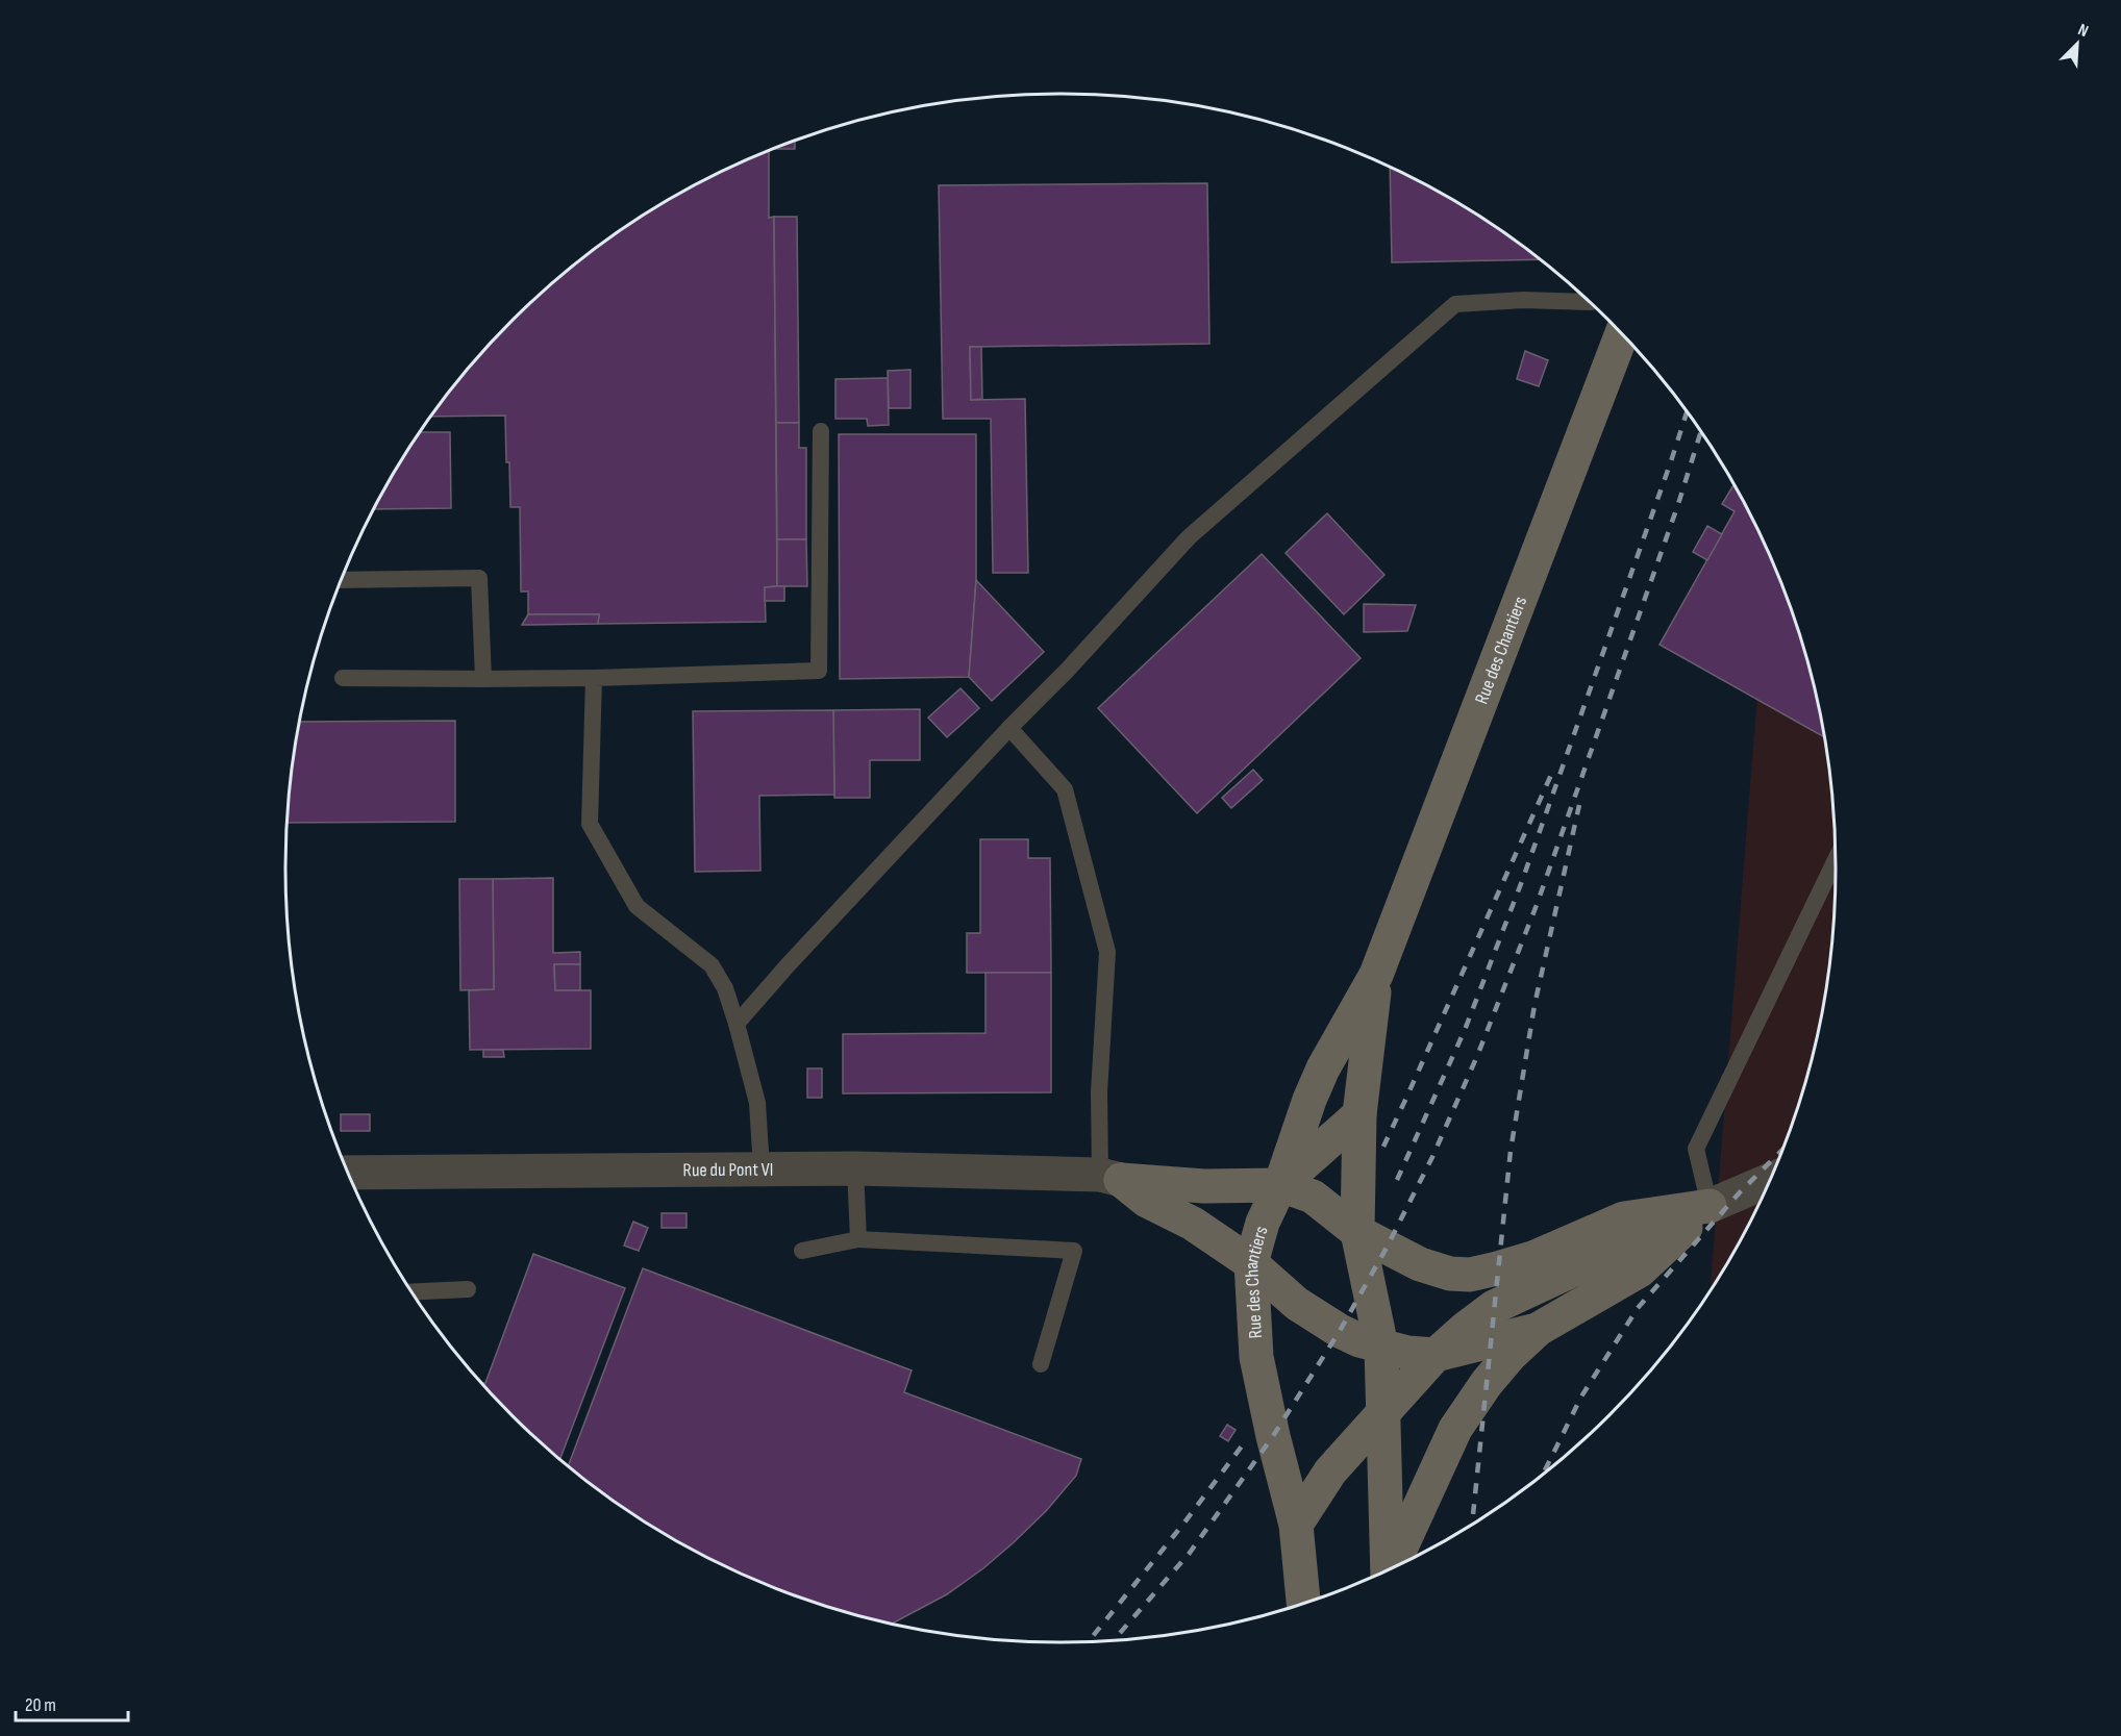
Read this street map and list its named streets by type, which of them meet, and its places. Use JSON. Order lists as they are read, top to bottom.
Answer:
{
  "streets": {
    "street": ["Rue des Chantiers", "Rue du Pont VI"]
  },
  "scale_bar": "20 m",
  "north": "top right"
}
